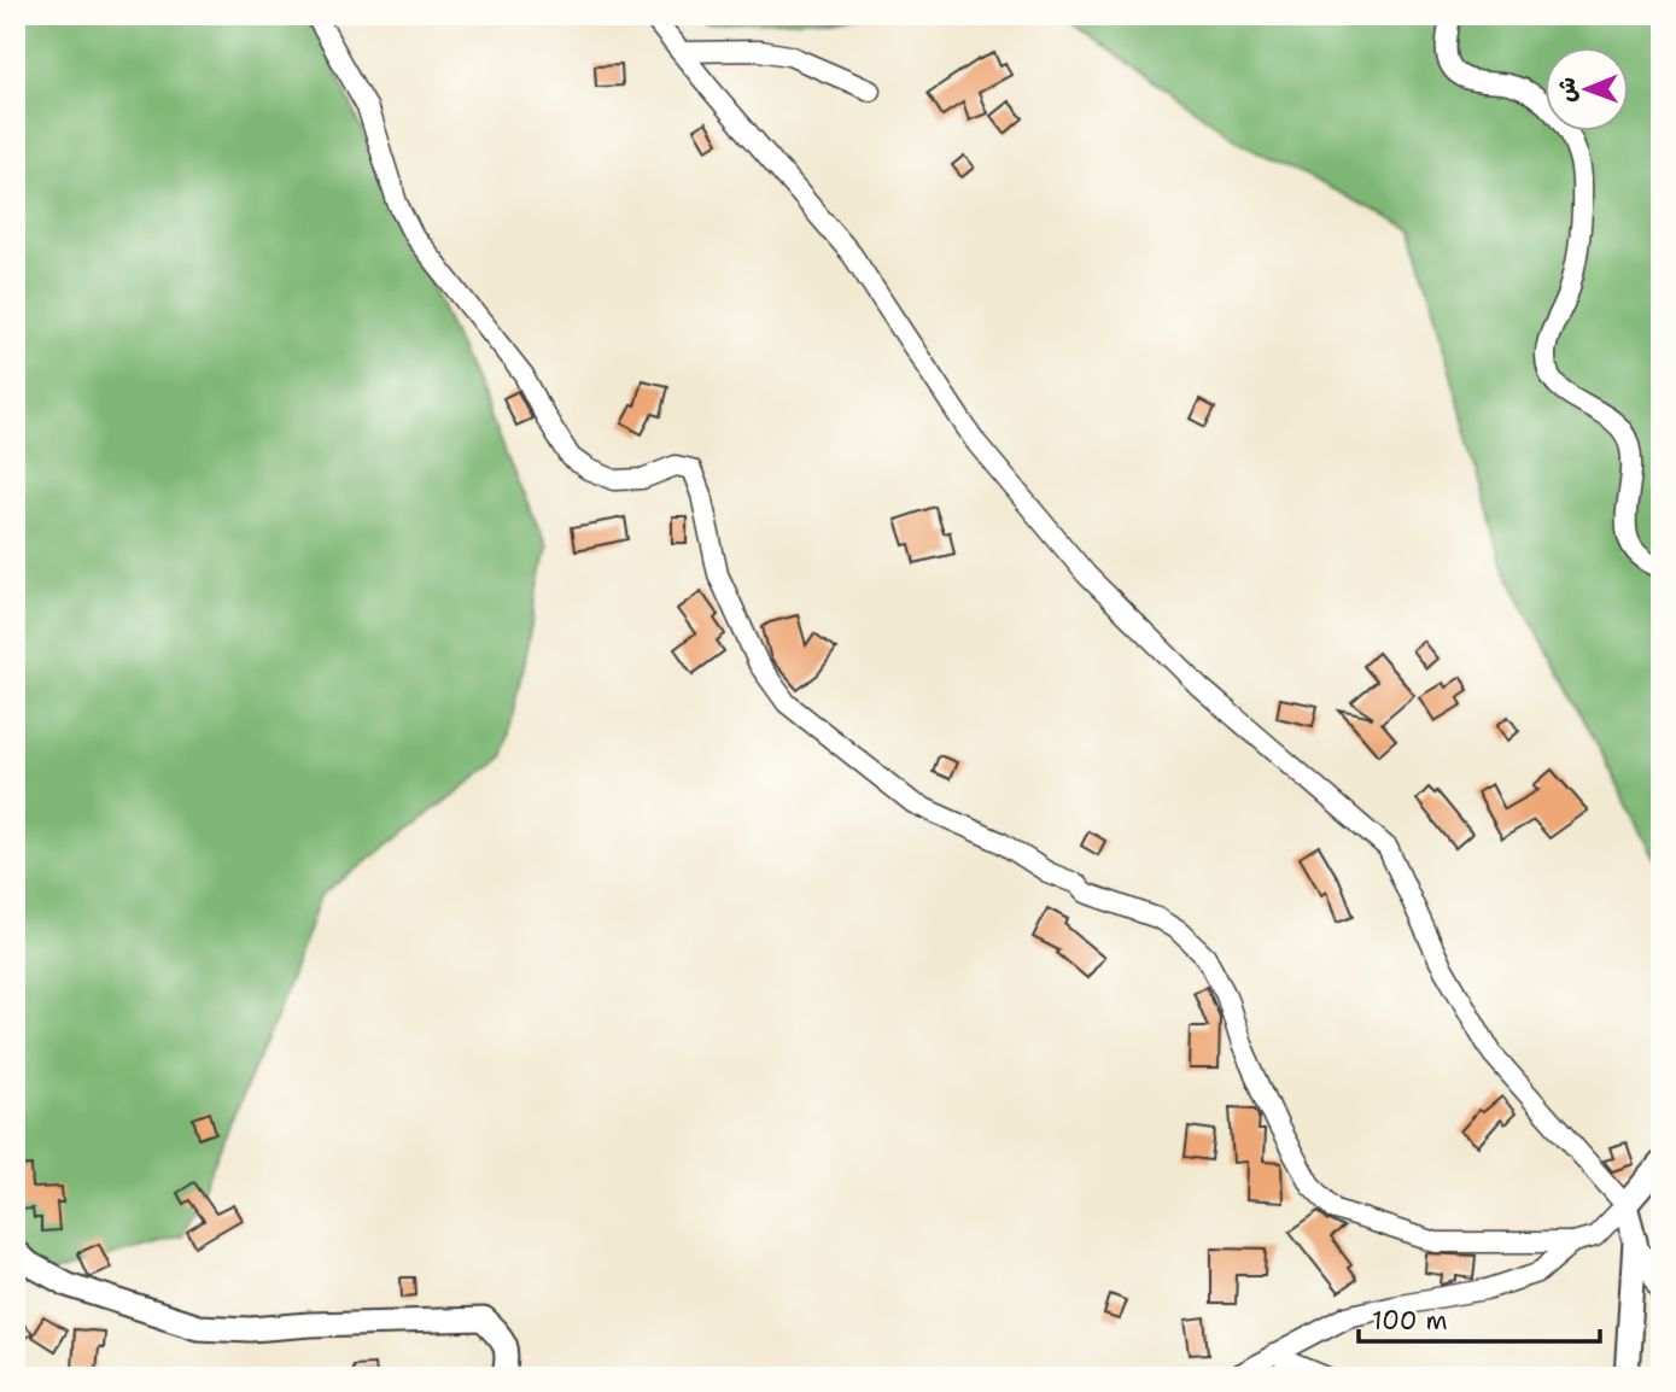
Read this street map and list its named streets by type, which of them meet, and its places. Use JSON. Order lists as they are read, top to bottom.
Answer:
{
  "scale_bar": "100 m",
  "north": "left"
}
